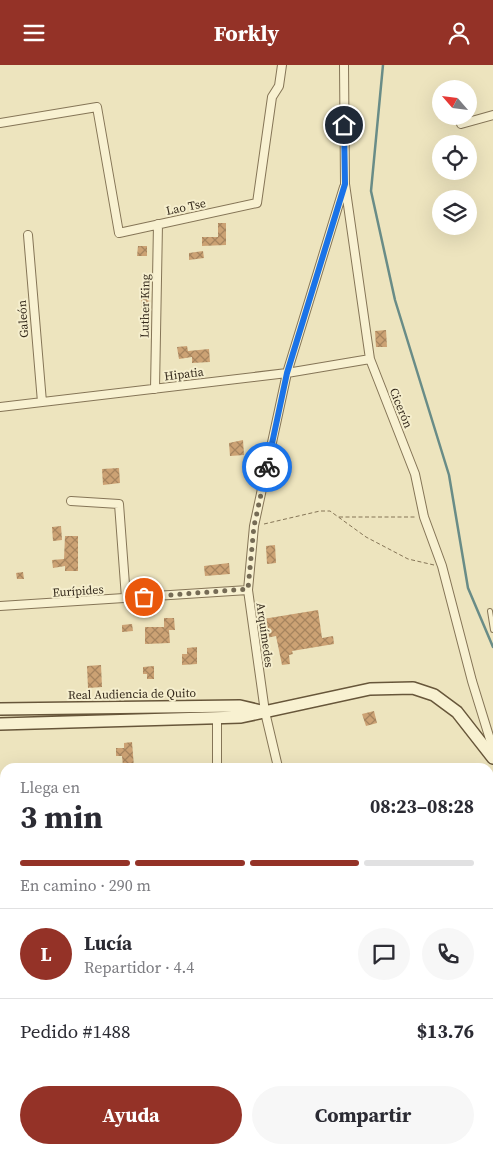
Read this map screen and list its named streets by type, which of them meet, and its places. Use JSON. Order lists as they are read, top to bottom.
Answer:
{
  "streets": {
    "main road": ["Real Audiencia de Quito"],
    "street": [
      "Lao Tse",
      "Luther King",
      "Galeón",
      "Hipatia",
      "Cicerón",
      "Eurípides",
      "Arquímedes"
    ]
  },
  "crossings": [
    ["Lao Tse", "Luther King"],
    ["Luther King", "Hipatia"],
    ["Galeón", "Hipatia"],
    ["Hipatia", "Cicerón"],
    ["Hipatia", "Arquímedes"],
    ["Cicerón", "Arquímedes"],
    ["Eurípides", "Arquímedes"],
    ["Arquímedes", "Real Audiencia de Quito"]
  ],
  "north": "top left",
  "page": {
    "header": "Forkly",
    "heading": ["3 min", "Llega en", "08:23–08:28"],
    "panel": [
      "Lucía",
      "Repartidor · 4.4",
      "Pedido #1488",
      "$13.76"
    ],
    "bar": "En camino · 290 m",
    "round": "L",
    "buttons": ["Ayuda", "Compartir"]
  }
}
